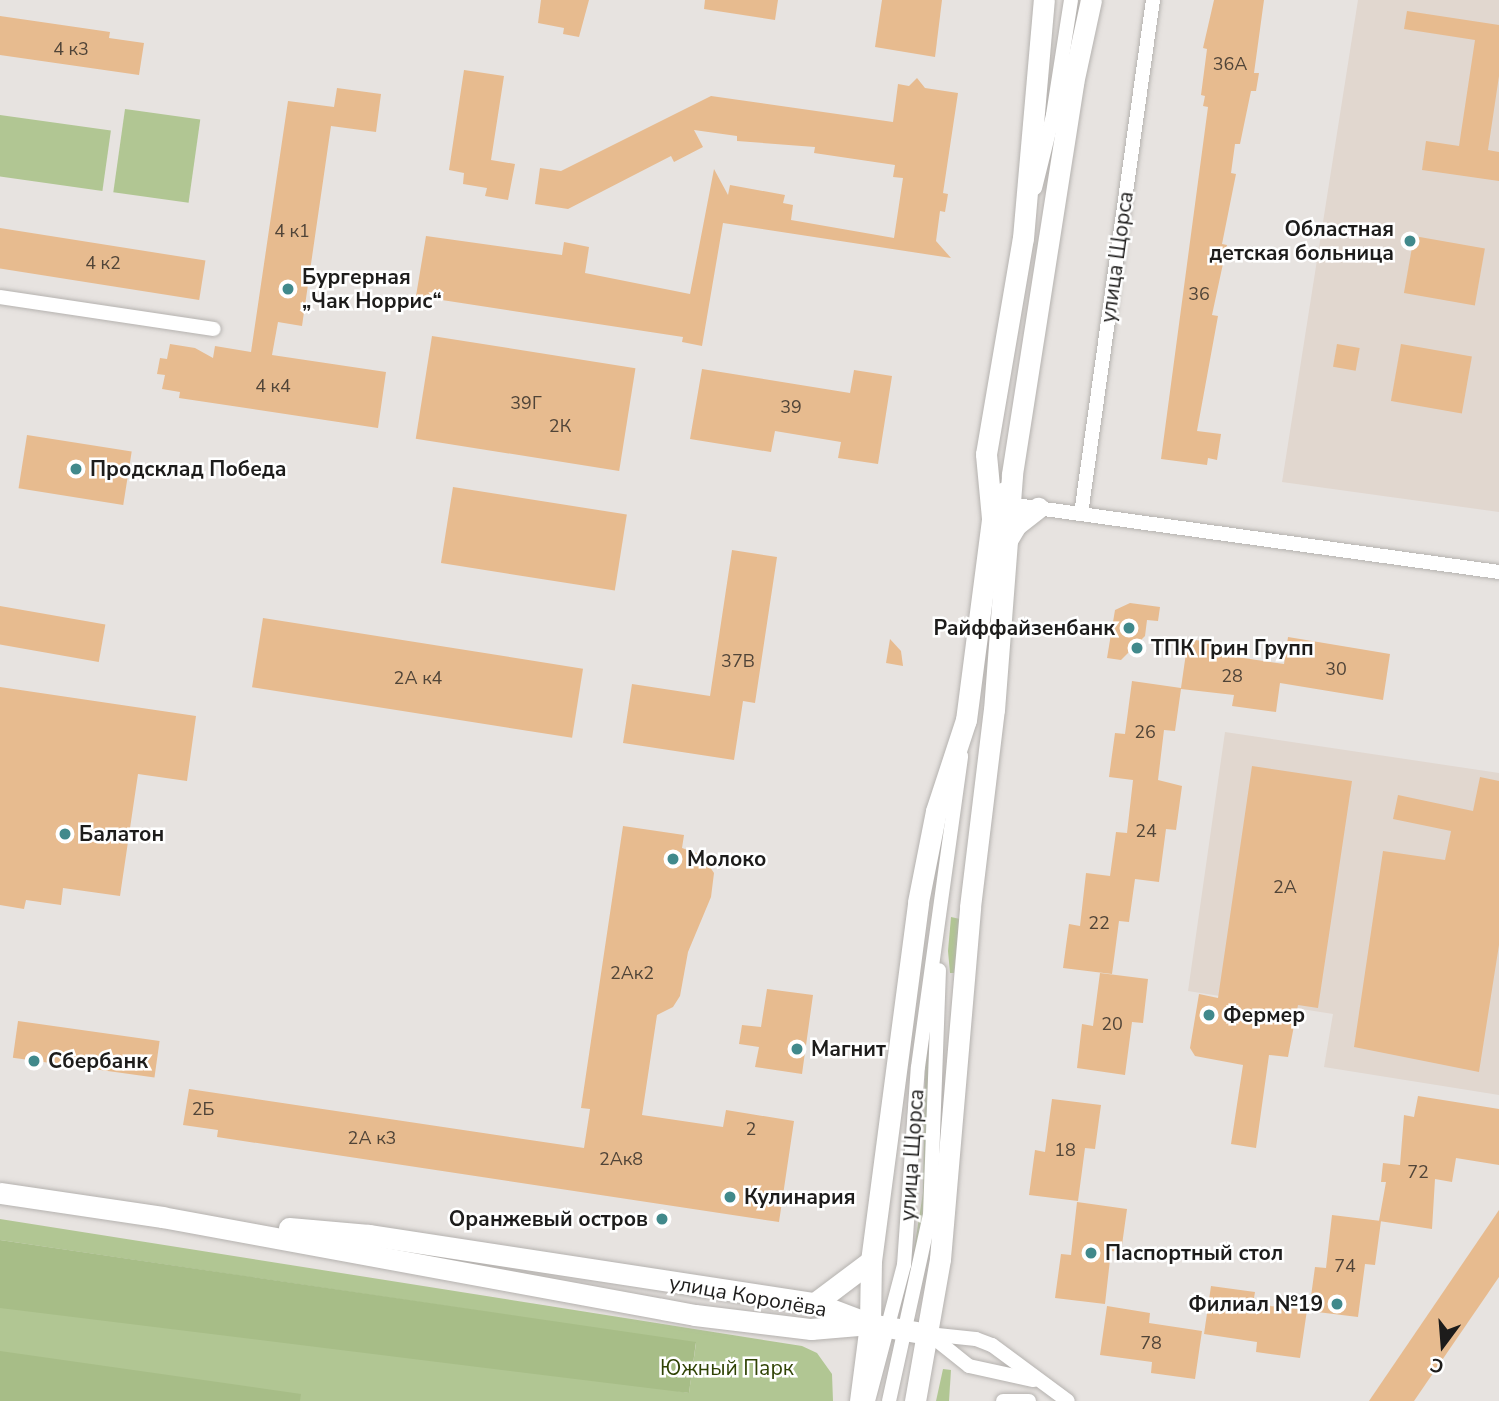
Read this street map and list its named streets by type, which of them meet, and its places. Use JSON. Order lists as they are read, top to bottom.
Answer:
{
  "streets": {
    "main road": ["улица Щорса", "улица Королёва"]
  },
  "crossings": [
    ["улица Щорса", "улица Королёва"]
  ],
  "parks": ["Южный Парк"],
  "places": [
    "Областная детская больница",
    "Бургерная „Чак Норрис“",
    "Продсклад Победа",
    "Райффайзенбанк",
    "ТПК Грин Групп",
    "Балатон",
    "Молоко",
    "Фермер",
    "Магнит",
    "Сбербанк",
    "Кулинария",
    "Оранжевый остров",
    "Паспортный стол",
    "Филиал №19"
  ],
  "house_numbers": [
    "4 к3",
    "36А",
    "4 к1",
    "4 к2",
    "36",
    "4 к4",
    "39Г",
    "39",
    "2К",
    "37В",
    "30",
    "28",
    "2А к4",
    "26",
    "24",
    "2А",
    "22",
    "2Ак2",
    "20",
    "2Б",
    "2",
    "2А к3",
    "18",
    "2Ак8",
    "72",
    "74",
    "78"
  ],
  "north": "bottom"
}
